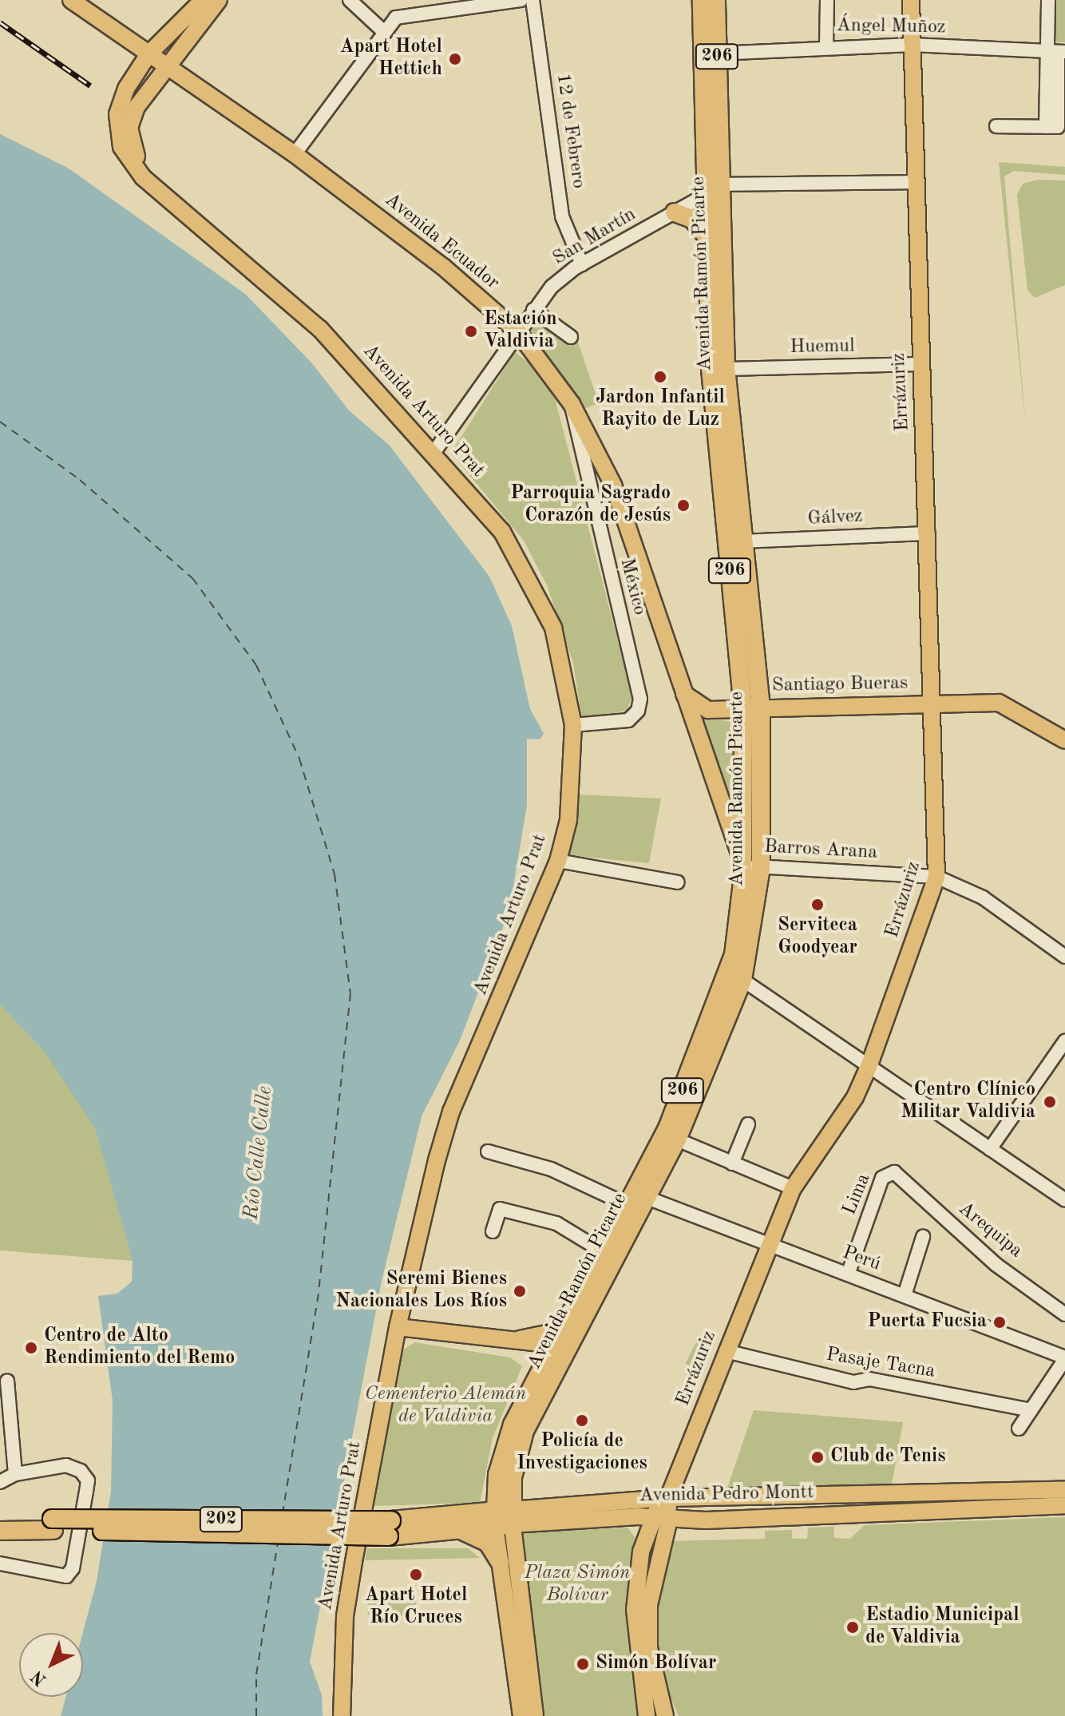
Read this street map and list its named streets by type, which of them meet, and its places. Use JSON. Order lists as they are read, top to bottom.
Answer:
{
  "streets": {
    "highway": [
      "206",
      "Avenida Ramón Picarte",
      "Avenida Pedro Montt",
      "202"
    ],
    "main road": [
      "Avenida Ecuador",
      "Errázuriz",
      "Avenida Arturo Prat",
      "Santiago Bueras"
    ],
    "street": [
      "Ángel Muñoz",
      "12 de Febrero",
      "San Martín",
      "Huemul",
      "Gálvez",
      "México",
      "Barros Arana",
      "Lima",
      "Arequipa",
      "Perú",
      "Pasaje Tacna"
    ]
  },
  "crossings": [
    ["Ángel Muñoz", "Avenida Ramón Picarte"],
    ["Ángel Muñoz", "Errázuriz"],
    ["12 de Febrero", "San Martín"],
    ["San Martín", "Avenida Ecuador"],
    ["San Martín", "Avenida Ramón Picarte"],
    ["San Martín", "Avenida Arturo Prat"],
    ["Avenida Ecuador", "Avenida Ramón Picarte"],
    ["Avenida Ecuador", "Avenida Arturo Prat"],
    ["Avenida Ecuador", "México"],
    ["Avenida Ecuador", "Barros Arana"],
    ["Avenida Ramón Picarte", "Huemul"],
    ["Avenida Ramón Picarte", "Gálvez"],
    ["Avenida Ramón Picarte", "Santiago Bueras"],
    ["Avenida Ramón Picarte", "Barros Arana"],
    ["Avenida Ramón Picarte", "Perú"],
    ["Avenida Ramón Picarte", "Avenida Pedro Montt"],
    ["Huemul", "Errázuriz"],
    ["Errázuriz", "Gálvez"],
    ["Errázuriz", "Santiago Bueras"],
    ["Errázuriz", "Barros Arana"],
    ["Errázuriz", "Perú"],
    ["Errázuriz", "Pasaje Tacna"],
    ["Errázuriz", "Avenida Pedro Montt"],
    ["Avenida Arturo Prat", "México"],
    ["Lima", "Arequipa"],
    ["Lima", "Perú"],
    ["Avenida Pedro Montt", "202"]
  ],
  "water": ["Río Calle Calle"],
  "parks": ["Cementerio Alemán de Valdivia", "Plaza Simón Bolívar"],
  "places": [
    "Apart Hotel Hettich",
    "Estación Valdivia",
    "Jardon Infantil Rayito de Luz",
    "Parroquia Sagrado Corazón de Jesús",
    "Serviteca Goodyear",
    "Centro Clínico Militar Valdivia",
    "Seremi Bienes Nacionales Los Ríos",
    "Puerta Fucsia",
    "Centro de Alto Rendimiento del Remo",
    "Policía de Investigaciones",
    "Club de Tenis",
    "Apart Hotel Río Cruces",
    "Estadio Municipal de Valdivia",
    "Simón Bolívar"
  ],
  "north": "bottom left"
}
